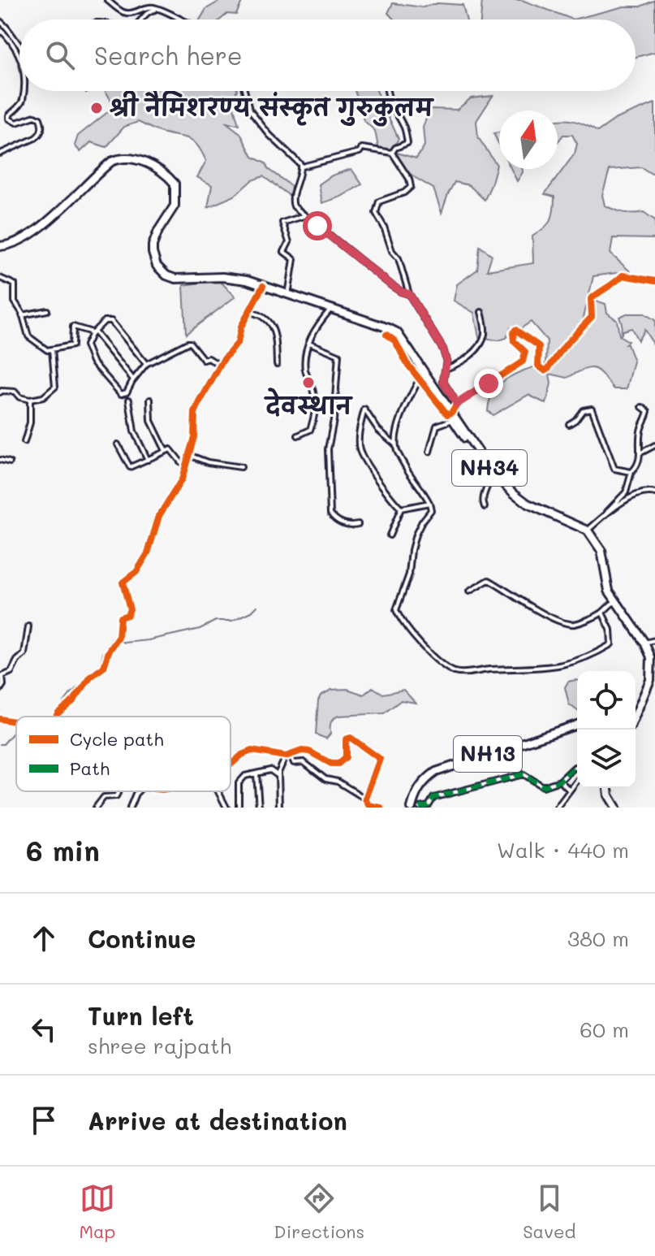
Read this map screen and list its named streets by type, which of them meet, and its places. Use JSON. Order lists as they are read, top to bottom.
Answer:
{
  "streets": {
    "highway": ["NH34", "NH13"]
  },
  "places": ["श्री नैमिशरण्य संस्कृत गुरुकुलम", "देवस्थान"],
  "legend": ["Cycle path", "Path"],
  "north": "top",
  "page": {
    "search": "Search here",
    "heading": ["6 min", "Walk · 440 m"],
    "list": [
      ["Continue", "380 m"],
      ["Turn left", "shree rajpath", "60 m"],
      "Arrive at destination"
    ],
    "nav": ["Map", "Directions", "Saved"]
  }
}
